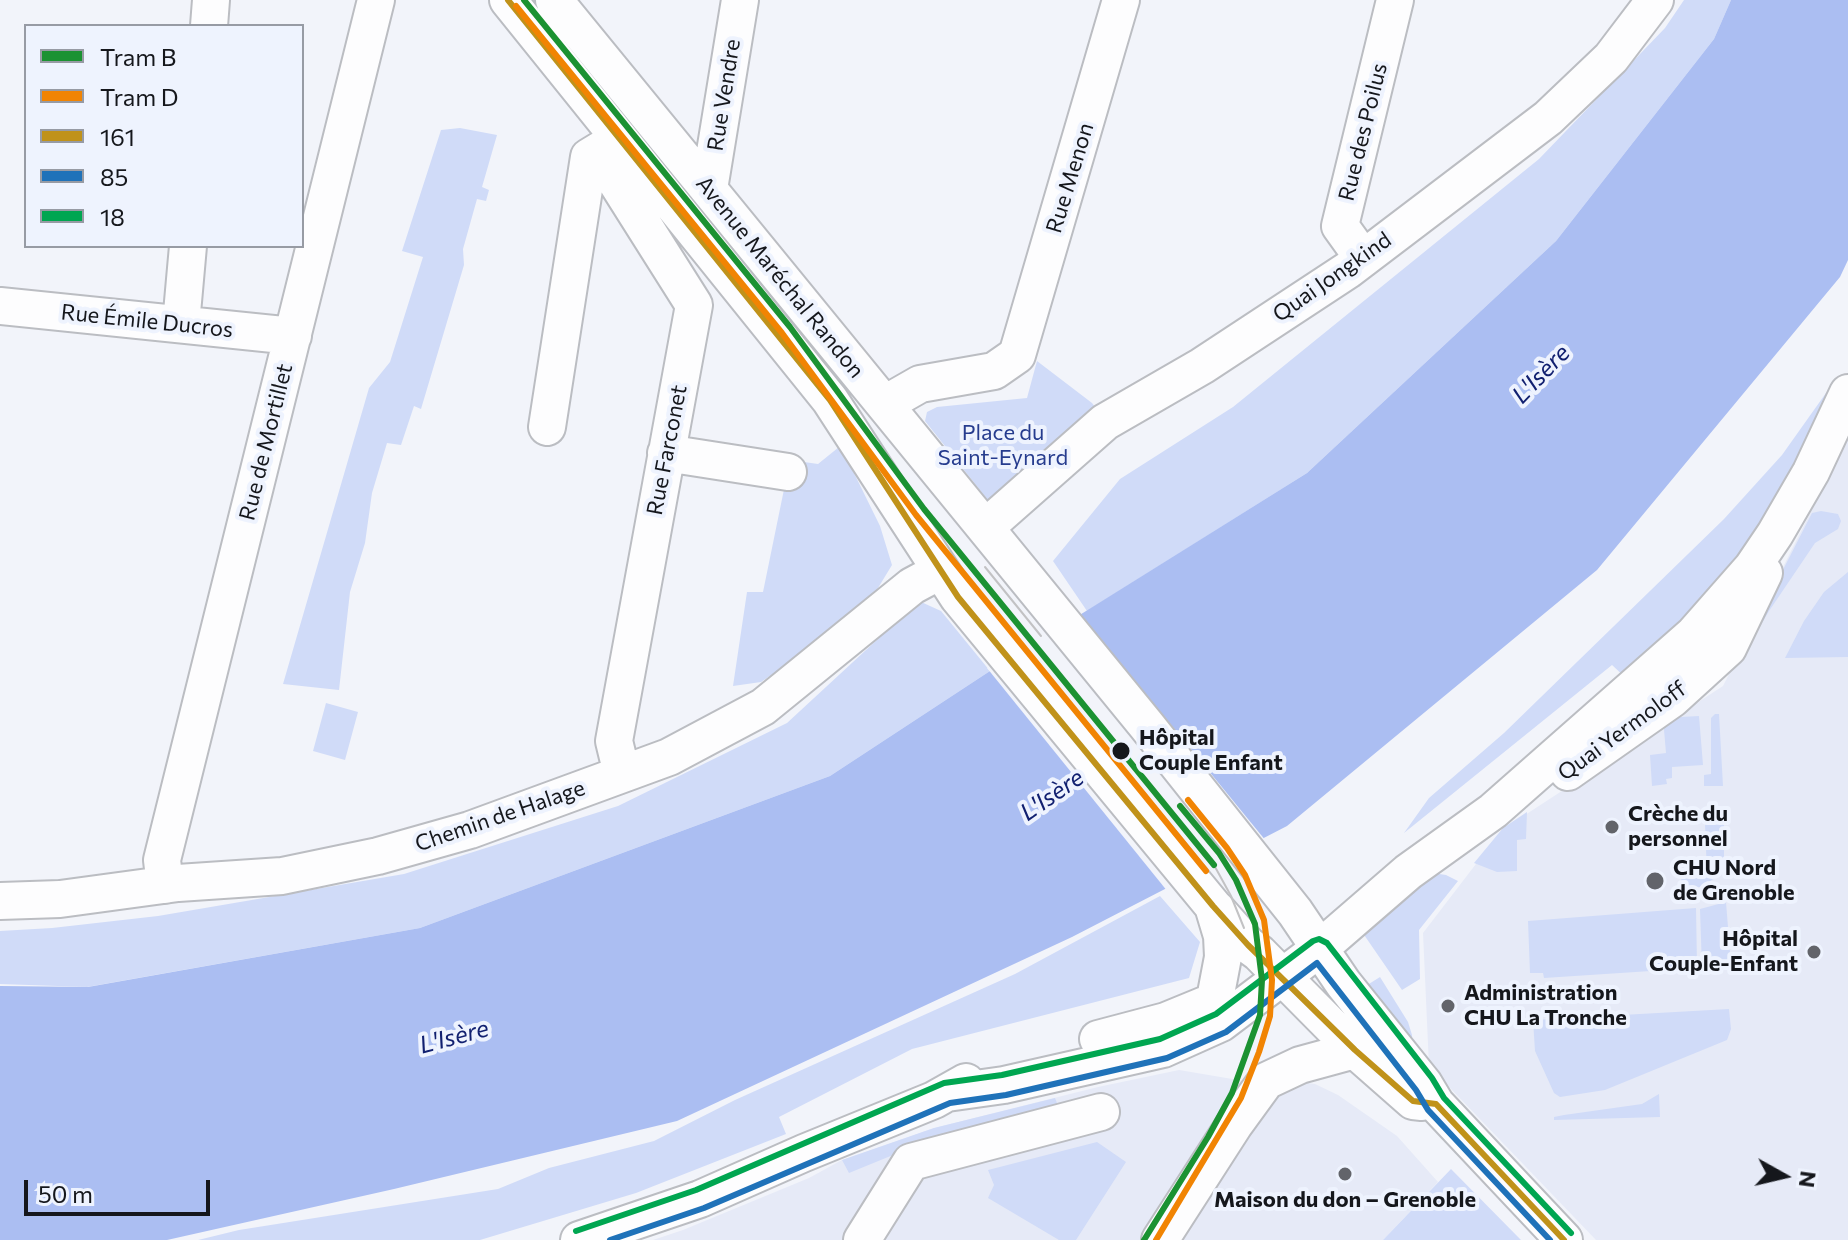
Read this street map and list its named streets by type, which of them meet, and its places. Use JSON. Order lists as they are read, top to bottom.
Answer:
{
  "streets": {
    "street": [
      "Rue Vendre",
      "Rue des Poilus",
      "Rue Menon",
      "Avenue Maréchal Randon",
      "Quai Jongkind",
      "Rue Émile Ducros",
      "Rue de Mortillet",
      "Rue Farconet",
      "Quai Yermoloff",
      "Chemin de Halage"
    ]
  },
  "crossings": [
    ["Rue Vendre", "Avenue Maréchal Randon"],
    ["Rue des Poilus", "Quai Jongkind"],
    ["Rue Menon", "Avenue Maréchal Randon"],
    ["Avenue Maréchal Randon", "Quai Jongkind"],
    ["Avenue Maréchal Randon", "Rue Farconet"],
    ["Avenue Maréchal Randon", "Quai Yermoloff"],
    ["Avenue Maréchal Randon", "Chemin de Halage"],
    ["Rue Émile Ducros", "Rue de Mortillet"],
    ["Rue de Mortillet", "Chemin de Halage"],
    ["Rue Farconet", "Chemin de Halage"]
  ],
  "water": ["L'Isère"],
  "parks": ["Place du Saint-Eynard"],
  "places": [
    "Hôpital Couple Enfant",
    "Crèche du personnel",
    "CHU Nord de Grenoble",
    "Hôpital Couple-Enfant",
    "Administration CHU La Tronche",
    "Maison du don – Grenoble"
  ],
  "lines": [
    "tram line B",
    "transit line 161",
    "tram line D",
    "transit line 18",
    "transit line 85"
  ],
  "legend": [
    "Tram B",
    "Tram D",
    "161",
    "85",
    "18"
  ],
  "scale_bar": "50 m",
  "north": "right"
}
